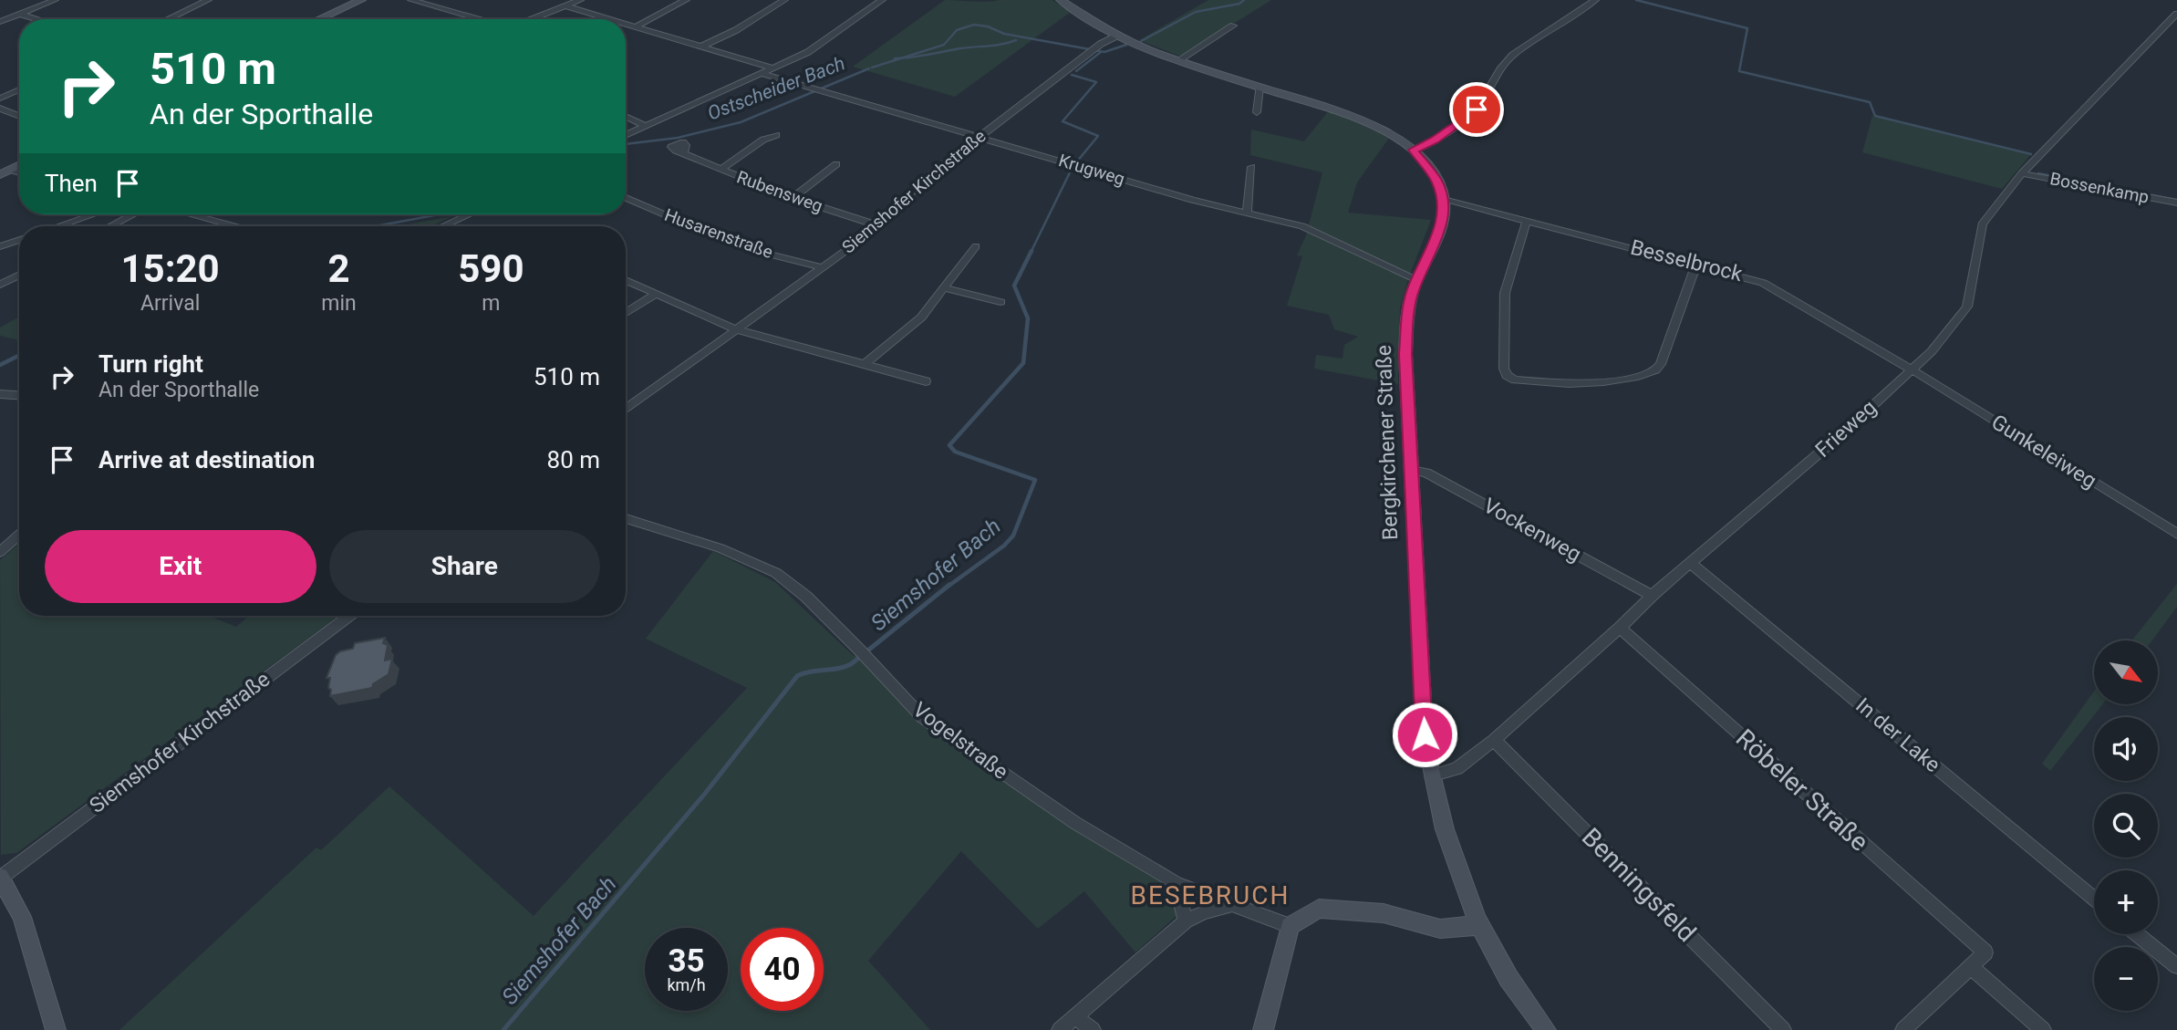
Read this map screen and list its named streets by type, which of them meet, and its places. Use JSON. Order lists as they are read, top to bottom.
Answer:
{
  "streets": {
    "street": [
      "Krugweg",
      "Bossenkamp",
      "Rubensweg",
      "Siemshofer Kirchstraße",
      "Husarenstraße",
      "Besselbrock",
      "Frieweg",
      "Bergkirchener Straße",
      "Gunkeleiweg",
      "Vockenweg",
      "In der Lake",
      "Vogelstraße",
      "Röbeler Straße",
      "Benningsfeld"
    ]
  },
  "crossings": [
    ["Krugweg", "Siemshofer Kirchstraße"],
    ["Krugweg", "Bergkirchener Straße"],
    ["Bossenkamp", "Frieweg"],
    ["Rubensweg", "Siemshofer Kirchstraße"],
    ["Siemshofer Kirchstraße", "Husarenstraße"],
    ["Besselbrock", "Frieweg"],
    ["Besselbrock", "Bergkirchener Straße"],
    ["Besselbrock", "Gunkeleiweg"],
    ["Frieweg", "Bergkirchener Straße"],
    ["Frieweg", "Gunkeleiweg"],
    ["Frieweg", "Vockenweg"],
    ["Frieweg", "In der Lake"],
    ["Frieweg", "Röbeler Straße"],
    ["Frieweg", "Benningsfeld"],
    ["Bergkirchener Straße", "Vockenweg"]
  ],
  "districts": ["BESEBRUCH"],
  "water": ["Ostscheider Bach", "Siemshofer Bach"],
  "north": "bottom right",
  "page": {
    "turn": ["510 m", "An der Sporthalle"],
    "then": "Then",
    "eta": [
      "15:20",
      "Arrival",
      "2",
      "min",
      "590",
      "m"
    ],
    "list": [
      {
        "name": "Turn right",
        "note": "An der Sporthalle",
        "value": "510 m"
      },
      {
        "name": "Arrive at destination",
        "value": "80 m"
      }
    ],
    "buttons": ["Exit", "Share"],
    "map_buttons": ["+", "−"],
    "speed": "35 km/h",
    "limit": "40"
  }
}
